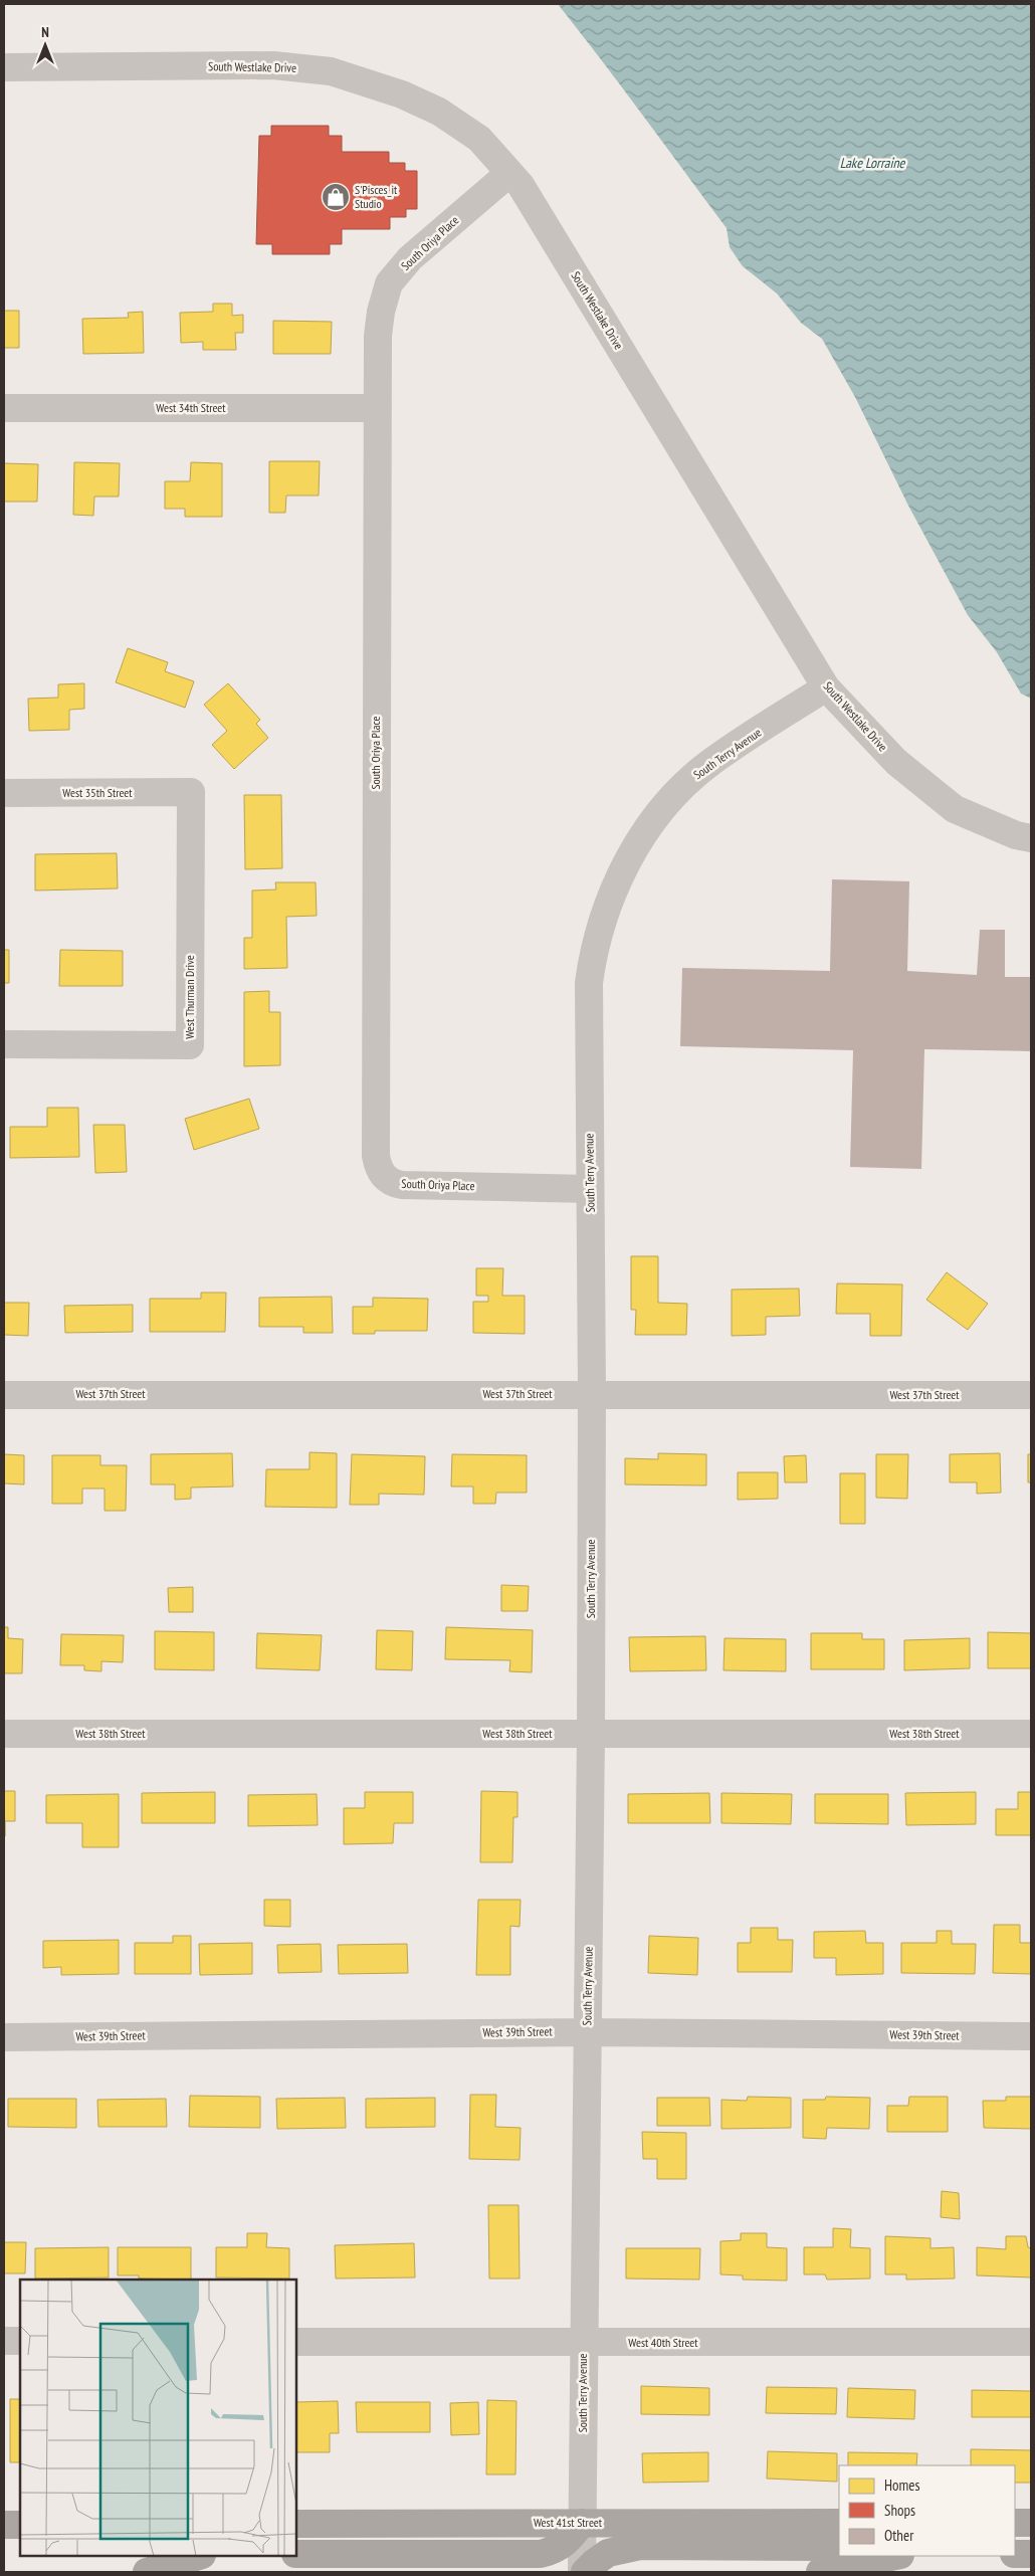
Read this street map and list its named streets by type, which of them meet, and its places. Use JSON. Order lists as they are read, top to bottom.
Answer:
{
  "streets": {
    "main road": ["West 41st Street"],
    "street": [
      "South Westlake Drive",
      "South Oriya Place",
      "West 34th Street",
      "South Terry Avenue",
      "West 35th Street",
      "West Thurman Drive",
      "West 37th Street",
      "West 38th Street",
      "West 39th Street",
      "West 40th Street"
    ]
  },
  "crossings": [
    ["South Westlake Drive", "South Oriya Place"],
    ["South Westlake Drive", "South Terry Avenue"],
    ["South Oriya Place", "West 34th Street"],
    ["South Oriya Place", "South Terry Avenue"],
    ["South Terry Avenue", "West 37th Street"],
    ["South Terry Avenue", "West 38th Street"],
    ["South Terry Avenue", "West 39th Street"],
    ["South Terry Avenue", "West 40th Street"],
    ["South Terry Avenue", "West 41st Street"],
    ["West 35th Street", "West Thurman Drive"]
  ],
  "water": ["Lake Lorraine"],
  "places": {
    "shop": ["S'Pisces_it Studio"]
  },
  "legend": ["Homes", "Shops", "Other"],
  "north": "top"
}
